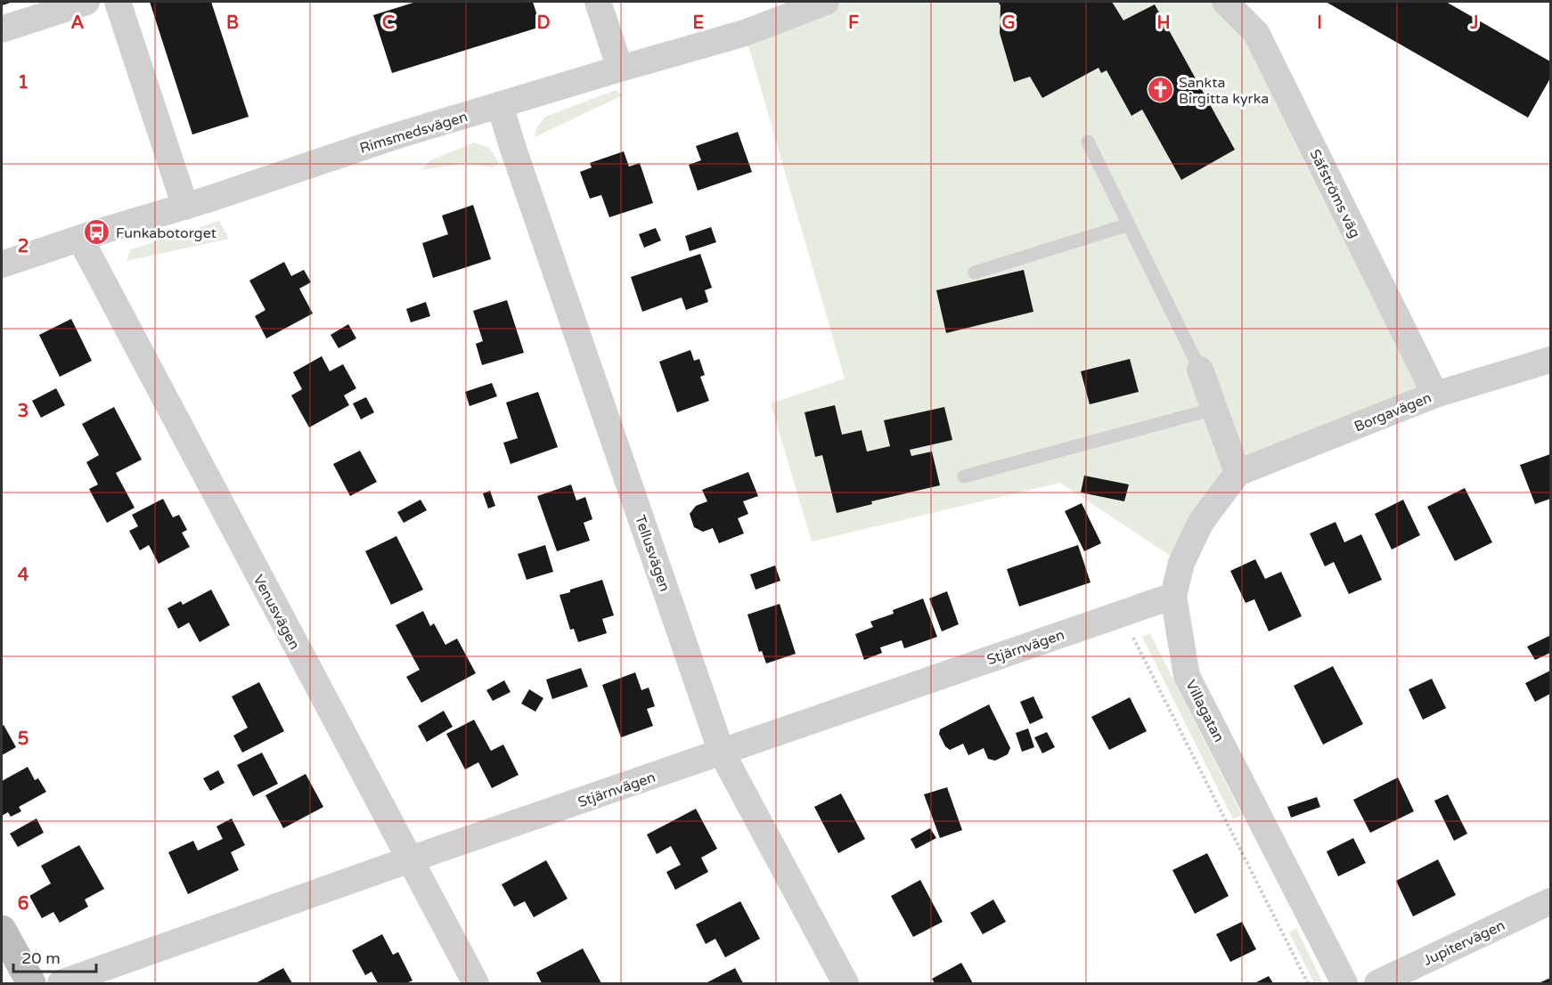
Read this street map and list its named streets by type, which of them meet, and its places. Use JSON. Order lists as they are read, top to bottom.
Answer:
{
  "streets": {
    "street": [
      "Rimsmedsvägen",
      "Säfströms väg",
      "Borgavägen",
      "Tellusvägen",
      "Venusvägen",
      "Stjärnvägen",
      "Villagatan",
      "Jupitervägen"
    ]
  },
  "crossings": [
    ["Rimsmedsvägen", "Tellusvägen"],
    ["Rimsmedsvägen", "Venusvägen"],
    ["Säfströms väg", "Borgavägen"],
    ["Borgavägen", "Villagatan"],
    ["Tellusvägen", "Stjärnvägen"],
    ["Venusvägen", "Stjärnvägen"],
    ["Stjärnvägen", "Villagatan"]
  ],
  "places": {
    "church": ["Sankta Birgitta kyrka"],
    "bus stop": ["Funkabotorget"]
  },
  "scale_bar": "20 m",
  "grid": {
    "columns": [
      "A",
      "B",
      "C",
      "D",
      "E",
      "F",
      "G",
      "H",
      "I",
      "J"
    ],
    "rows": [
      "1",
      "2",
      "3",
      "4",
      "5",
      "6"
    ]
  }
}
